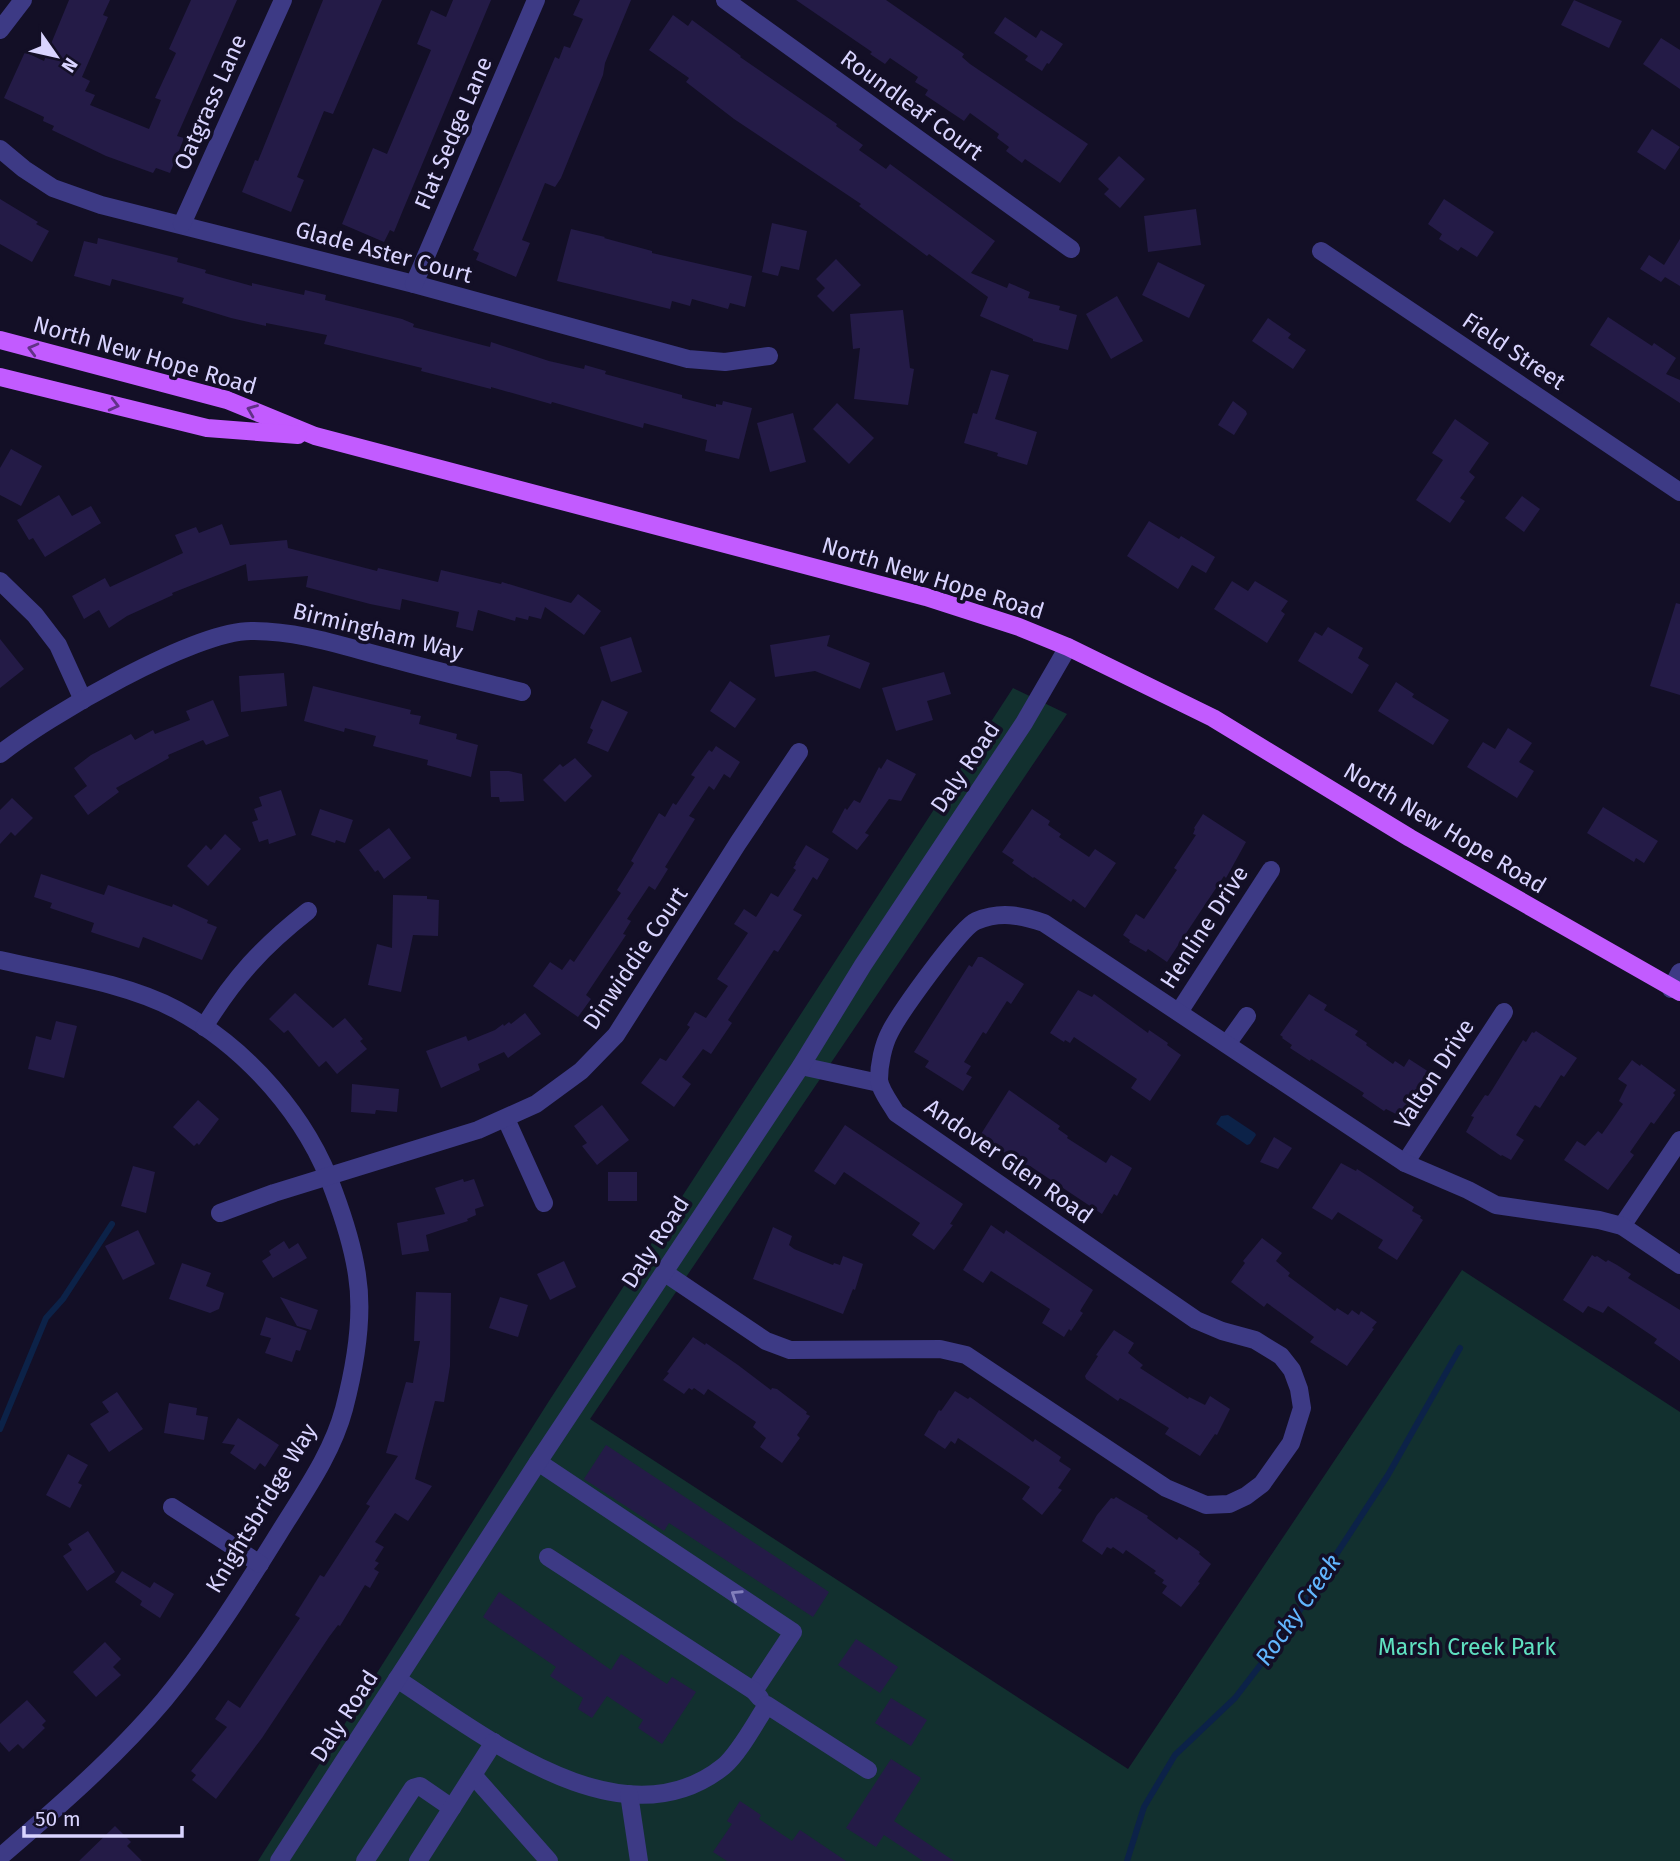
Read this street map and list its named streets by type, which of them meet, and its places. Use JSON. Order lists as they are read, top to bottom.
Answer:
{
  "streets": {
    "main road": ["North New Hope Road"],
    "street": [
      "Oatgrass Lane",
      "Roundleaf Court",
      "Flat Sedge Lane",
      "Glade Aster Court",
      "Field Street",
      "Birmingham Way",
      "Daly Road",
      "Henline Drive",
      "Dinwiddie Court",
      "Valton Drive",
      "Andover Glen Road",
      "Knightsbridge Way"
    ]
  },
  "crossings": [
    ["Oatgrass Lane", "Glade Aster Court"],
    ["Flat Sedge Lane", "Glade Aster Court"],
    ["North New Hope Road", "Daly Road"],
    ["Daly Road", "Andover Glen Road"],
    ["Dinwiddie Court", "Knightsbridge Way"]
  ],
  "water": ["Rocky Creek"],
  "parks": ["Marsh Creek Park"],
  "scale_bar": "50 m",
  "north": "bottom right"
}
